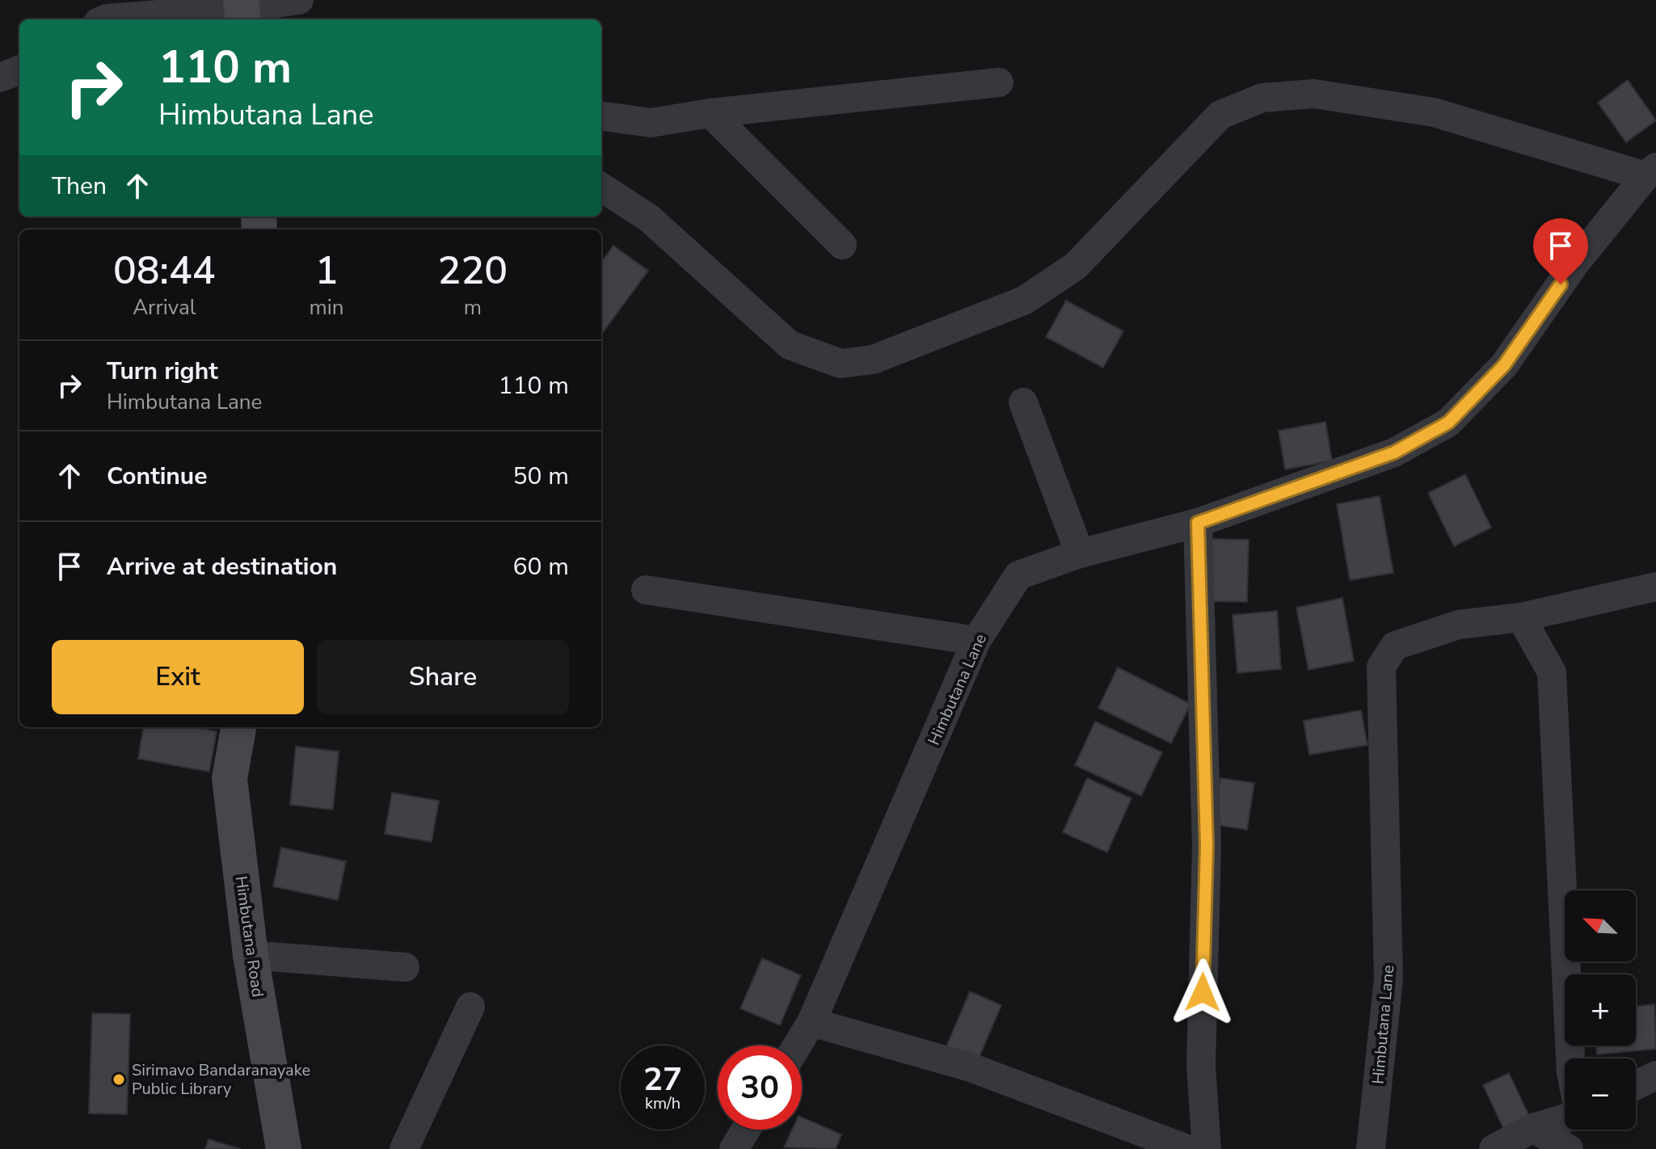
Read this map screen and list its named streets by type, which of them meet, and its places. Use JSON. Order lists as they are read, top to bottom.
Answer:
{
  "streets": {
    "street": ["Himbutana Lane", "Himbutana Road"]
  },
  "places": ["Sirimavo Bandaranayake Public Library"],
  "north": "top left",
  "page": {
    "turn": ["110 m", "Himbutana Lane"],
    "then": "Then",
    "eta": [
      "08:44",
      "Arrival",
      "1",
      "min",
      "220",
      "m"
    ],
    "list": [
      {
        "name": "Turn right",
        "note": "Himbutana Lane",
        "value": "110 m"
      },
      {
        "name": "Continue",
        "value": "50 m"
      },
      {
        "name": "Arrive at destination",
        "value": "60 m"
      }
    ],
    "buttons": ["Exit", "Share"],
    "map_buttons": ["+", "−"],
    "speed": "27 km/h",
    "limit": "30"
  }
}
